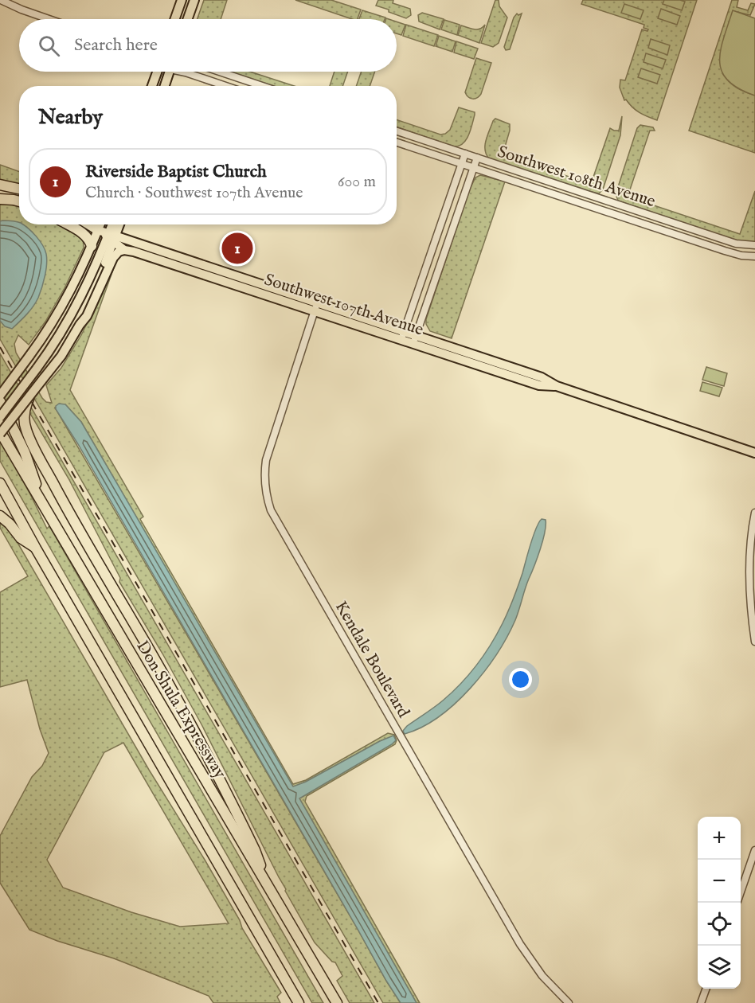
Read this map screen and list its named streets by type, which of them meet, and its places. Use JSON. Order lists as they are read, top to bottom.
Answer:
{
  "streets": {
    "highway": ["Don Shula Expressway"],
    "main road": ["Southwest 107th Avenue"],
    "street": ["Southwest 108th Avenue", "Kendale Boulevard"]
  },
  "crossings": [
    ["Southwest 107th Avenue", "Kendale Boulevard"]
  ],
  "page": {
    "search": "Search here",
    "heading": "Nearby",
    "list": [
      {
        "mark": "1",
        "name": "Riverside Baptist Church",
        "note": "Church · Southwest 107th Avenue",
        "value": "600 m"
      }
    ],
    "pins": "1",
    "map_buttons": ["+", "−"]
  }
}
